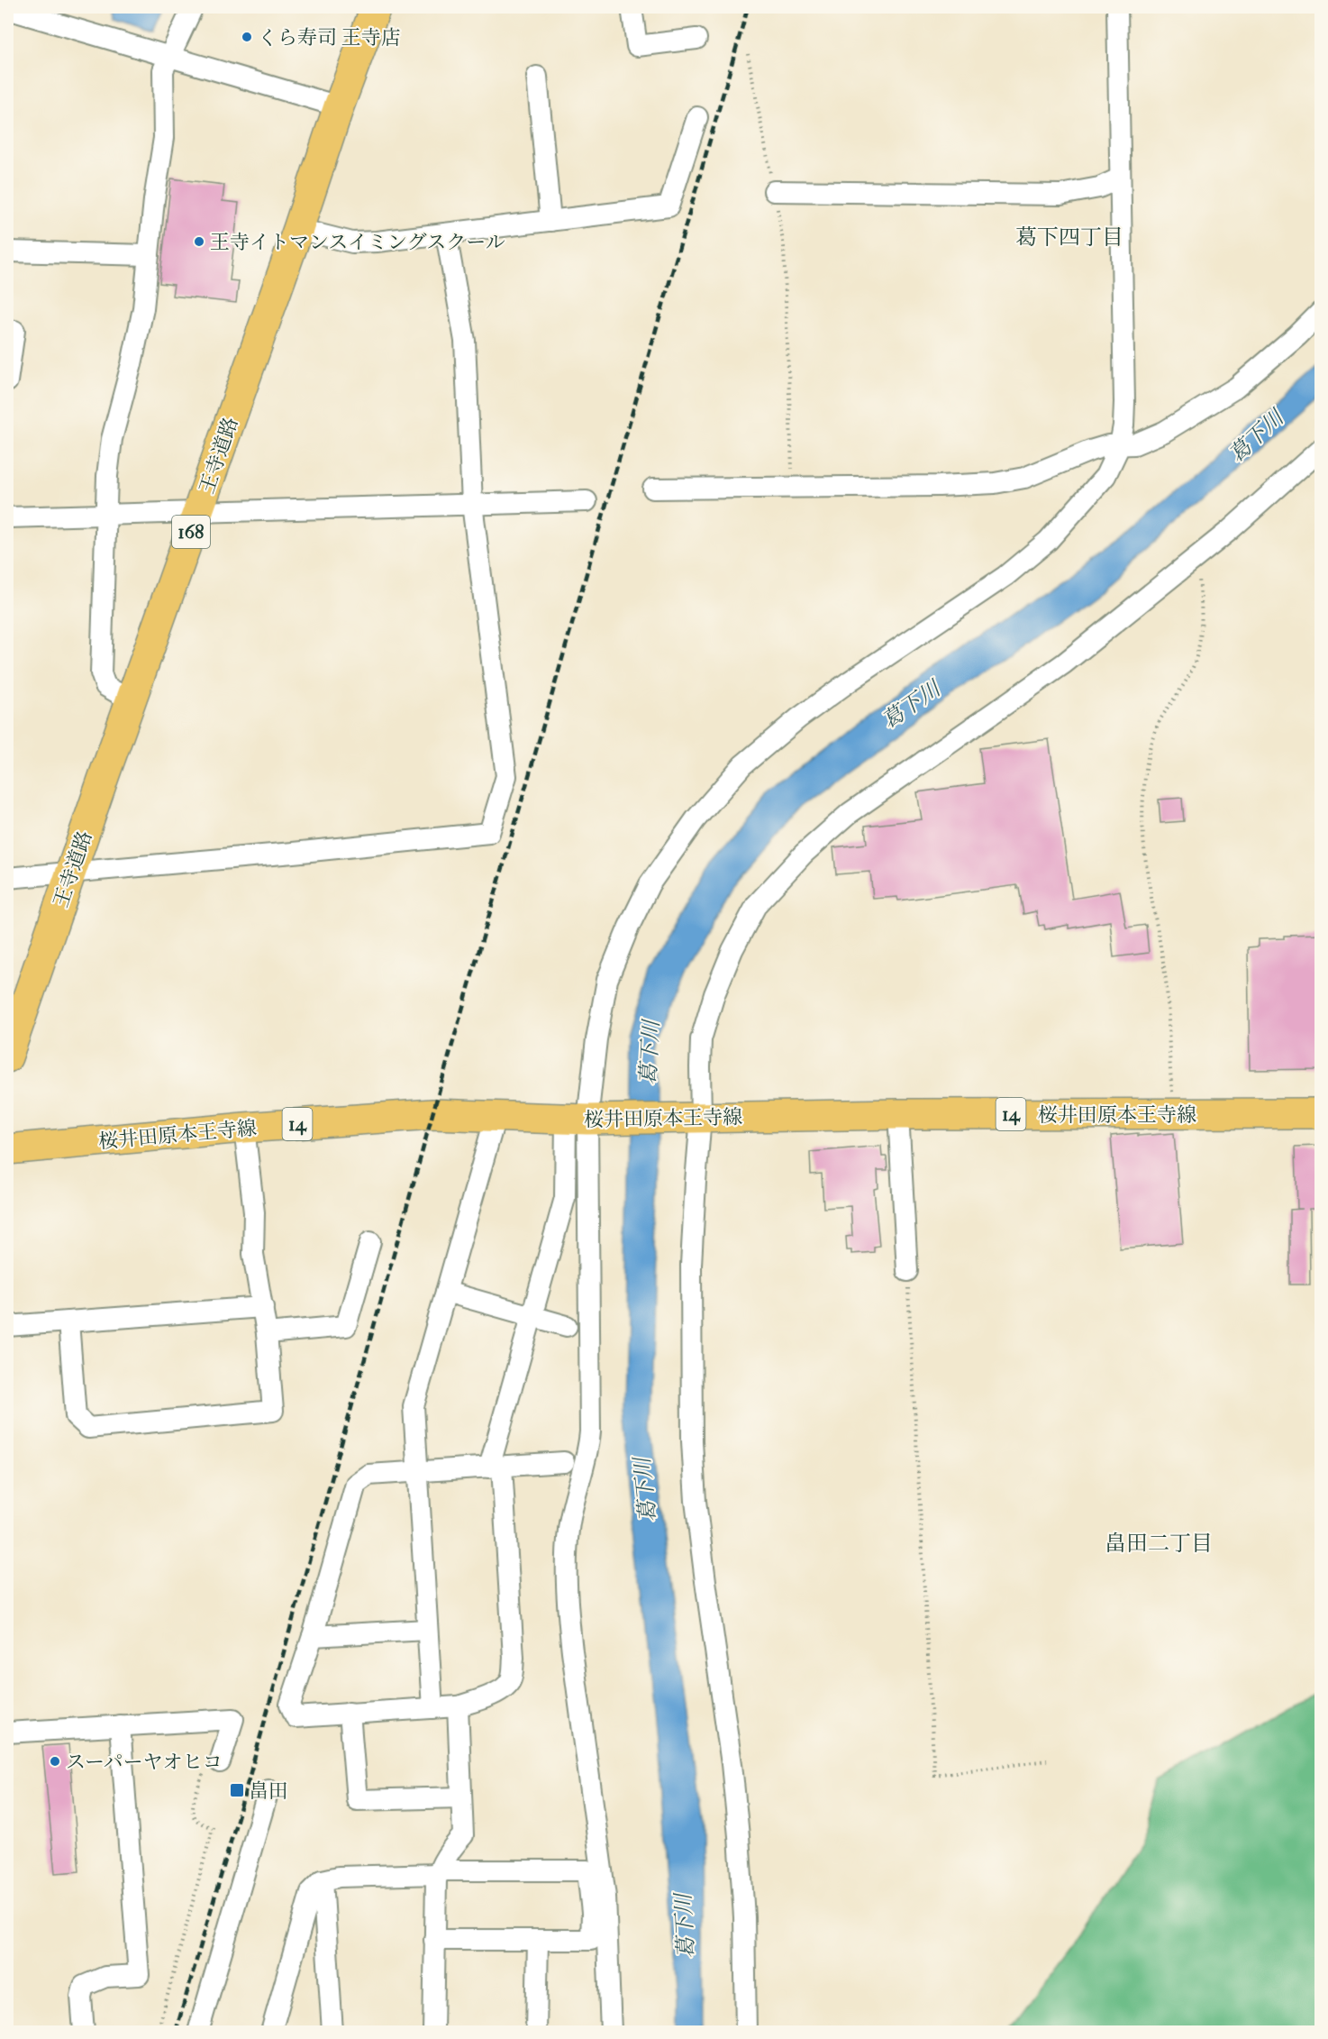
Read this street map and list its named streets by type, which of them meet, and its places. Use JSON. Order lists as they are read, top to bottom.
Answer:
{
  "streets": {
    "main road": [
      "王寺道路",
      "168",
      "14",
      "桜井田原本王寺線"
    ]
  },
  "districts": ["葛下四丁目", "畠田二丁目"],
  "water": ["葛下川"],
  "places": {
    "other": ["くら寿司 王寺店", "王寺イトマンスイミングスクール", "スーパーヤオヒコ"],
    "transit": ["畠田"]
  }
}
